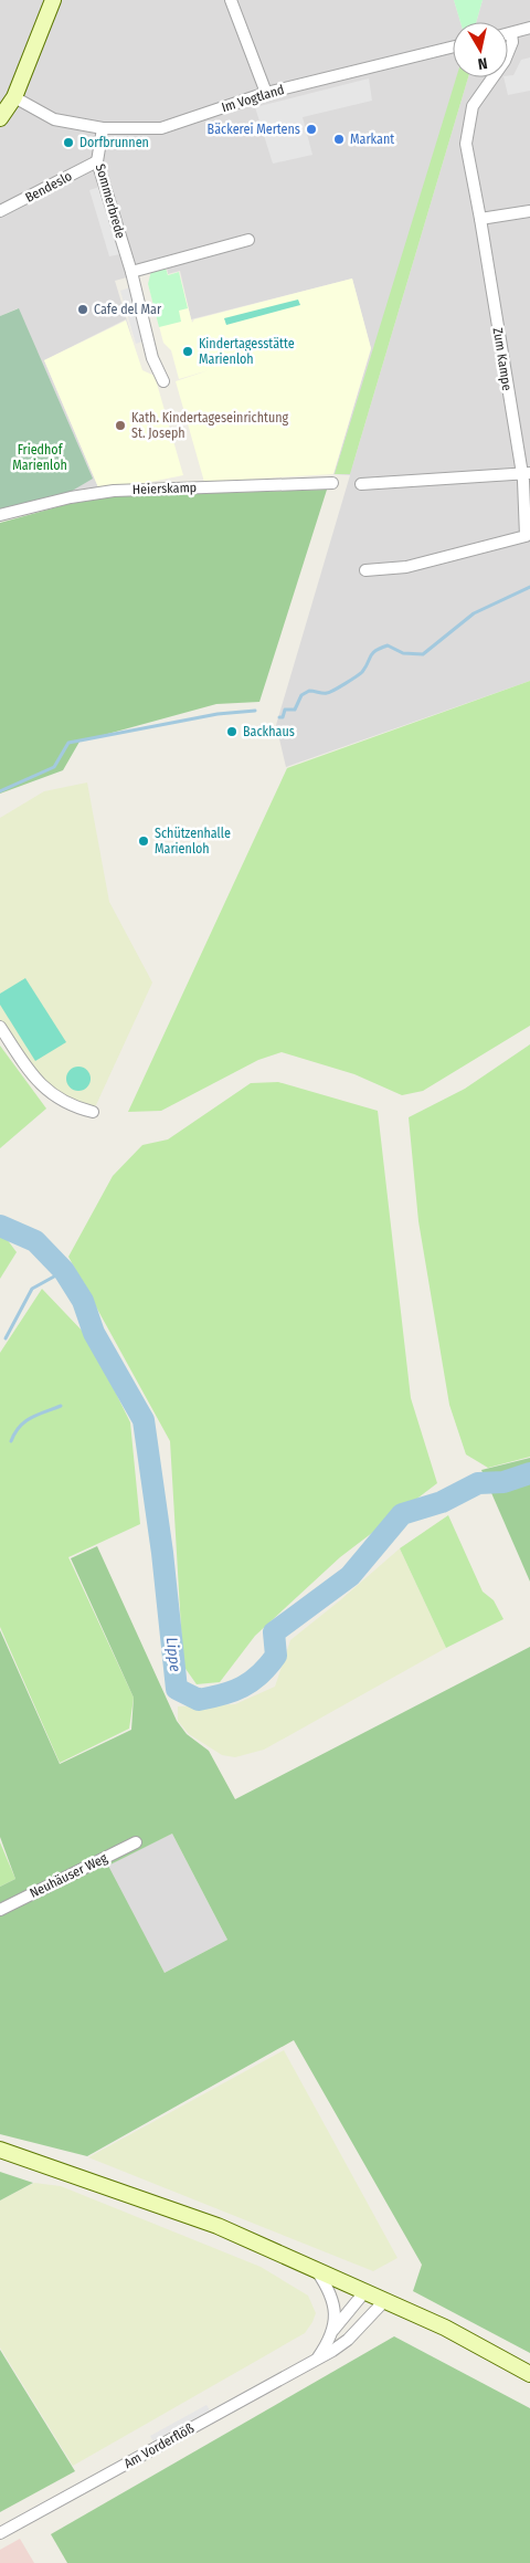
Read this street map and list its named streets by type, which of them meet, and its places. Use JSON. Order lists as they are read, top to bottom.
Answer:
{
  "streets": {
    "street": [
      "Im Vogtland",
      "Bendeslo",
      "Sommerbrede",
      "Zum Kampe",
      "Heierskamp",
      "Neuhäuser Weg",
      "Am Vorderflöß"
    ]
  },
  "crossings": [
    ["Im Vogtland", "Sommerbrede"],
    ["Bendeslo", "Sommerbrede"]
  ],
  "water": ["Lippe"],
  "parks": ["Friedhof Marienloh"],
  "places": [
    "Bäckerei Mertens",
    "Markant",
    "Dorfbrunnen",
    "Cafe del Mar",
    "Kindertagesstätte Marienloh",
    "Kath. Kindertageseinrichtung St. Joseph",
    "Backhaus",
    "Schützenhalle Marienloh"
  ],
  "north": "bottom"
}
